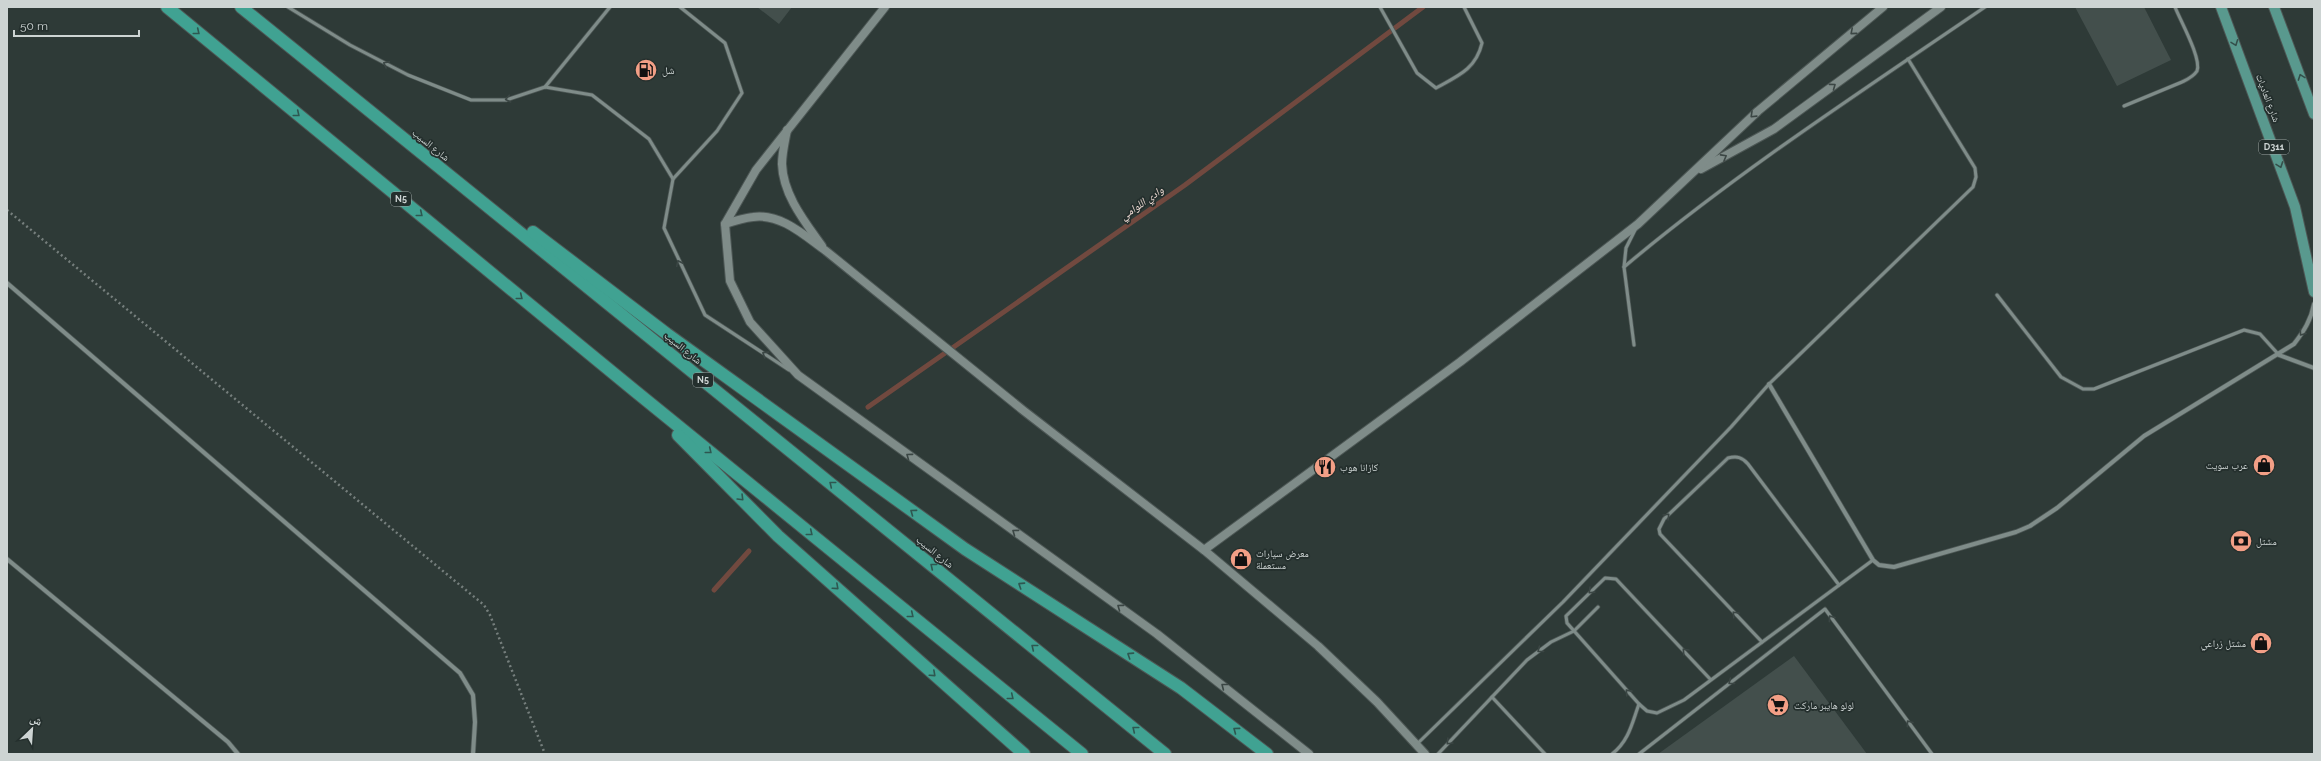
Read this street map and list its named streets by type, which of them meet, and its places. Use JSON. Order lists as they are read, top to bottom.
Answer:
{
  "streets": {
    "highway": ["شارع السيب", "N5"],
    "main road": ["شارع العاديات", "D311"]
  },
  "water": ["وادي اللوامي"],
  "places": {
    "fuel station": ["شل"],
    "shop": ["عرب سويت", "معرض سيارات مستعملة", "مشتل زراعي"],
    "restaurant": ["كازانا هوب"],
    "bank": ["مشتل"],
    "supermarket": ["لولو هايبر ماركت"]
  },
  "scale_bar": "50 m",
  "north": "top right"
}
